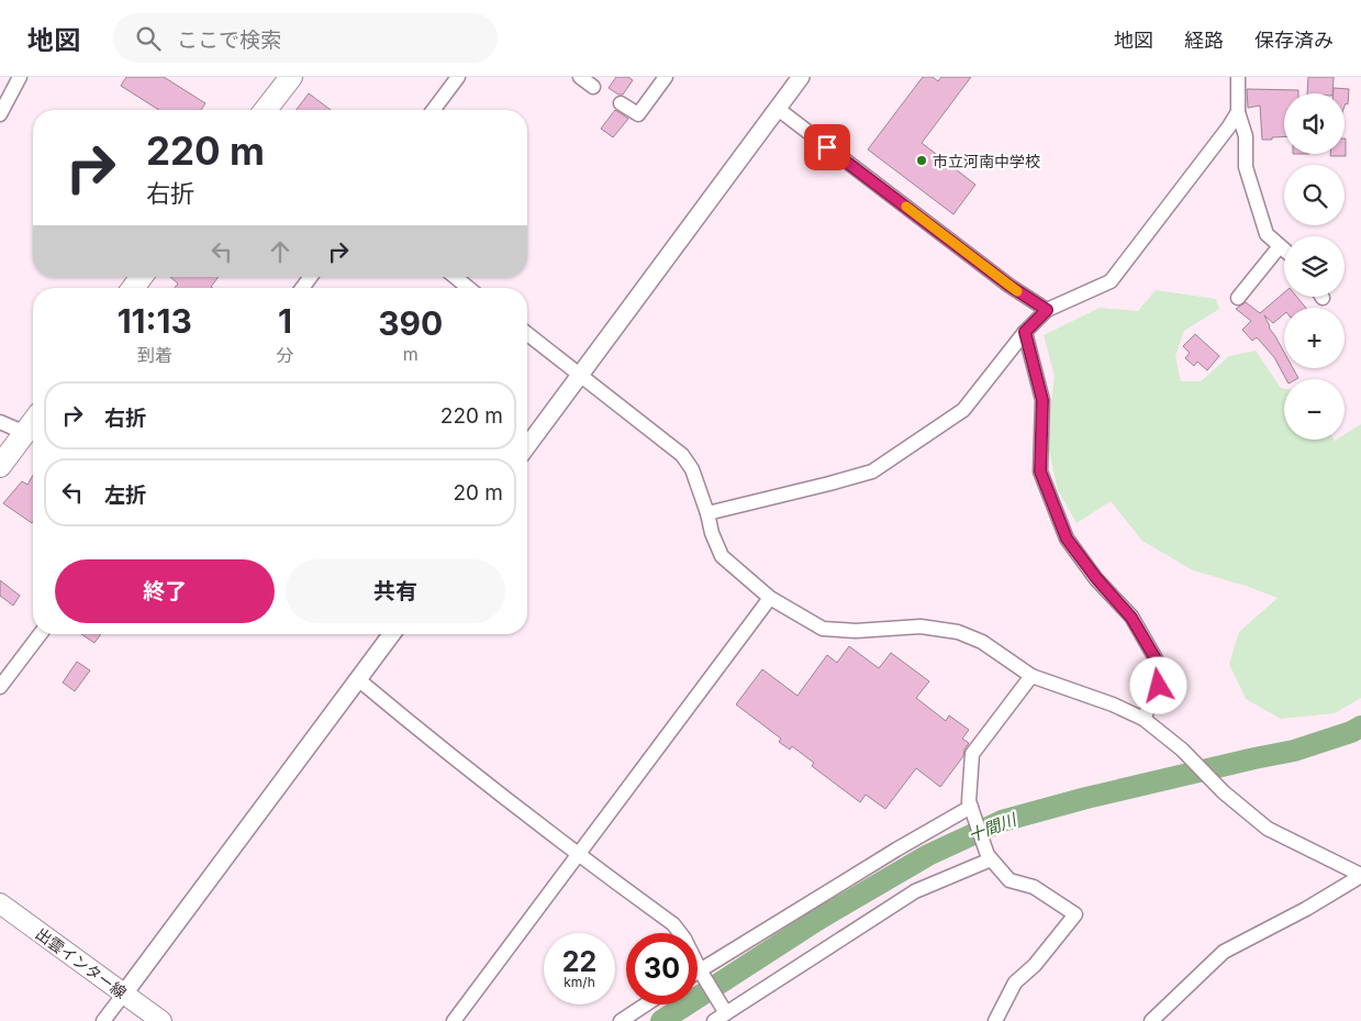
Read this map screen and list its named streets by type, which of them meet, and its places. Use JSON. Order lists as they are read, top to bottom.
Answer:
{
  "streets": {
    "main road": ["出雲インター線"]
  },
  "water": ["十間川"],
  "places": ["市立河南中学校"],
  "page": {
    "header": "地図",
    "search": "ここで検索",
    "nav": ["地図", "経路", "保存済み"],
    "map_buttons": ["+", "−"],
    "turn": ["220 m", "右折"],
    "eta": [
      "11:13",
      "到着",
      "1",
      "分",
      "390",
      "m"
    ],
    "list": [
      {
        "name": "右折",
        "value": "220 m"
      },
      {
        "name": "左折",
        "value": "20 m"
      }
    ],
    "buttons": ["終了", "共有"],
    "speed": "22 km/h",
    "limit": "30"
  }
}
